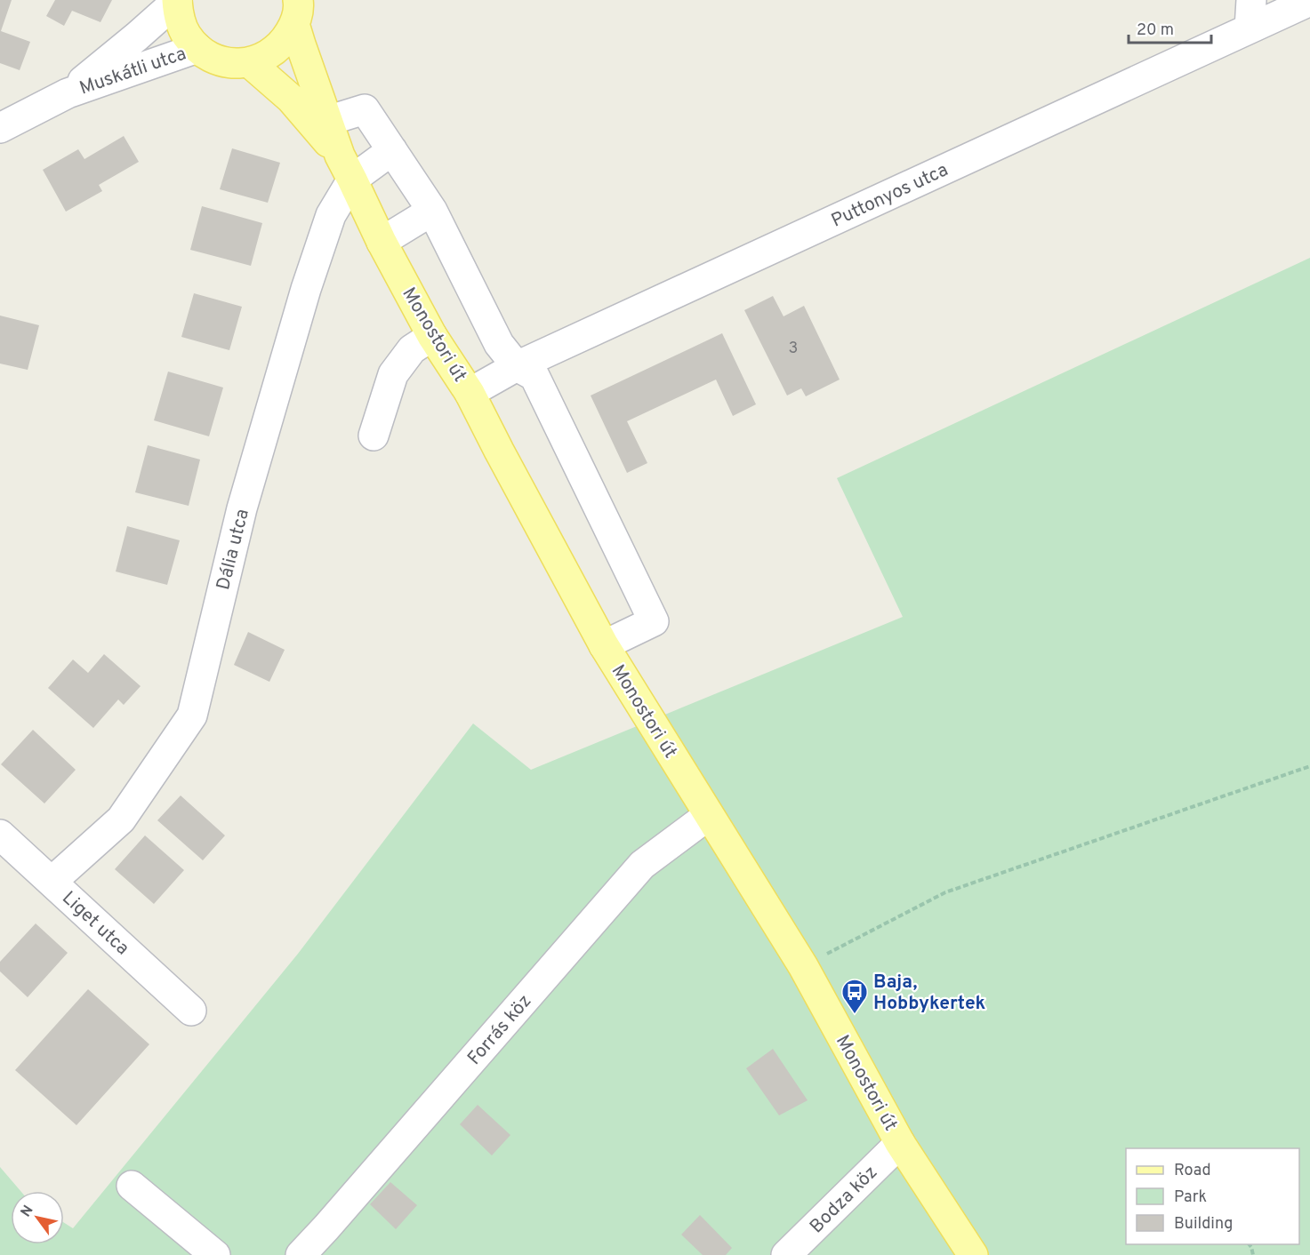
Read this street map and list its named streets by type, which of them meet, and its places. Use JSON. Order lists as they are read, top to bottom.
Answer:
{
  "streets": {
    "main road": ["Monostori út"],
    "street": [
      "Muskátli utca",
      "Puttonyos utca",
      "Dália utca",
      "Liget utca",
      "Forrás köz",
      "Bodza köz"
    ]
  },
  "crossings": [
    ["Puttonyos utca", "Monostori út"],
    ["Monostori út", "Dália utca"],
    ["Monostori út", "Forrás köz"],
    ["Monostori út", "Bodza köz"],
    ["Dália utca", "Liget utca"]
  ],
  "places": {
    "bus stop": ["Baja, Hobbykertek"]
  },
  "house_numbers": ["3"],
  "legend": ["Road", "Park", "Building"],
  "scale_bar": "20 m",
  "north": "top left"
}
